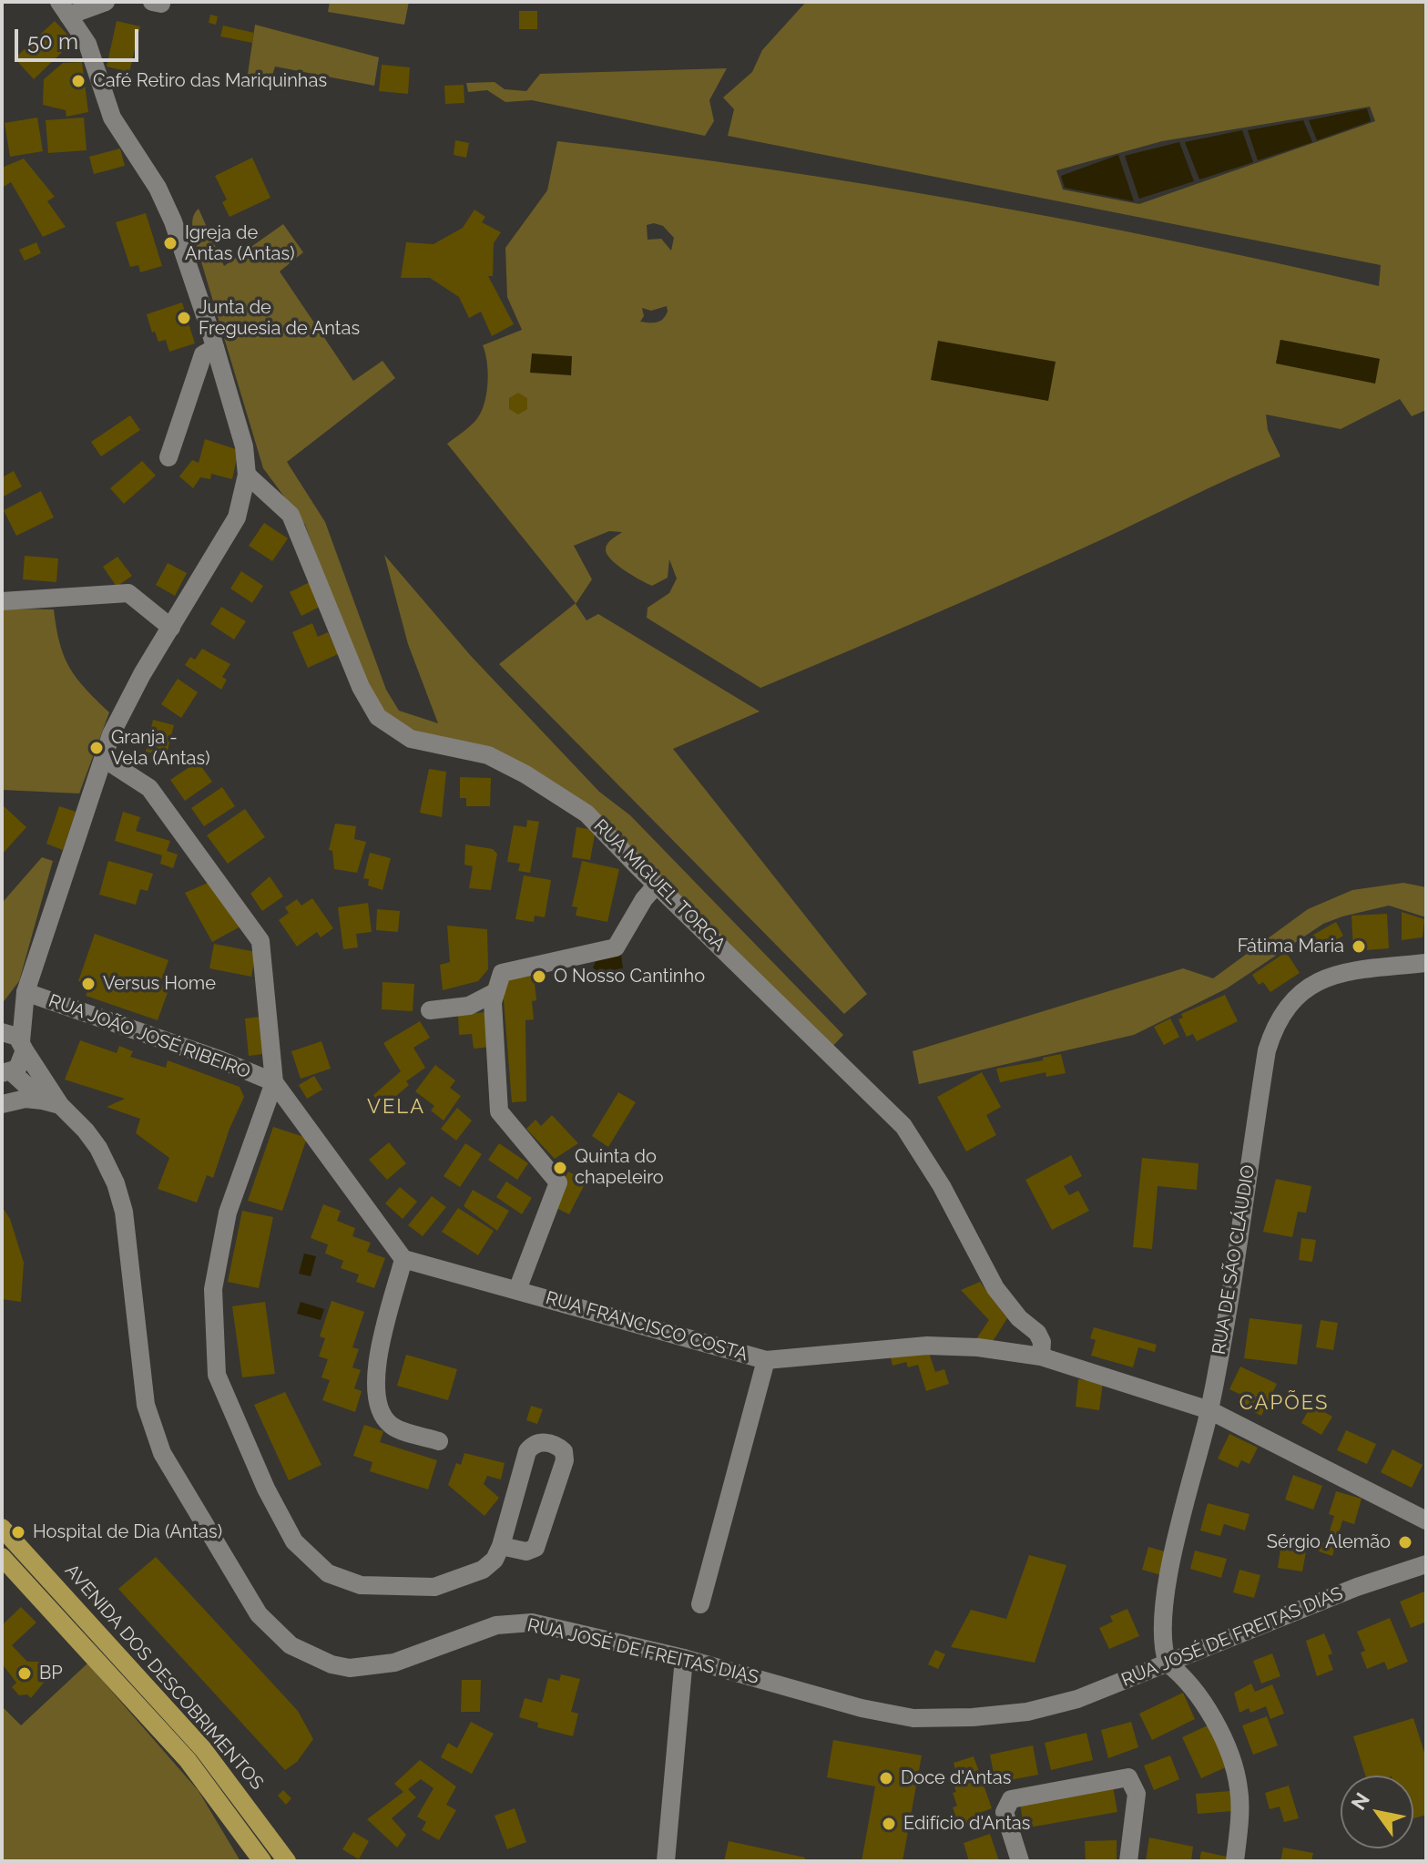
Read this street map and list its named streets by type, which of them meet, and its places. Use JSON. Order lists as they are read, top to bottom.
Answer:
{
  "streets": {
    "main road": ["AVENIDA DOS DESCOBRIMENTOS"],
    "street": [
      "RUA MIGUEL TORGA",
      "RUA JOÃO JOSÉ RIBEIRO",
      "RUA DE SÃO CLÁUDIO",
      "RUA FRANCISCO COSTA",
      "RUA JOSÉ DE FREITAS DIAS"
    ]
  },
  "crossings": [
    ["RUA MIGUEL TORGA", "RUA FRANCISCO COSTA"],
    ["RUA DE SÃO CLÁUDIO", "RUA FRANCISCO COSTA"],
    ["RUA DE SÃO CLÁUDIO", "RUA JOSÉ DE FREITAS DIAS"]
  ],
  "districts": ["VELA", "CAPÕES"],
  "places": [
    "Café Retiro das Mariquinhas",
    "Igreja de Antas (Antas)",
    "Junta de Freguesia de Antas",
    "Granja - Vela (Antas)",
    "Fátima Maria",
    "O Nosso Cantinho",
    "Versus Home",
    "Quinta do chapeleiro",
    "Hospital de Dia (Antas)",
    "Sérgio Alemão",
    "BP",
    "Doce d'Antas",
    "Edifício d'Antas"
  ],
  "scale_bar": "50 m",
  "north": "top left"
}
